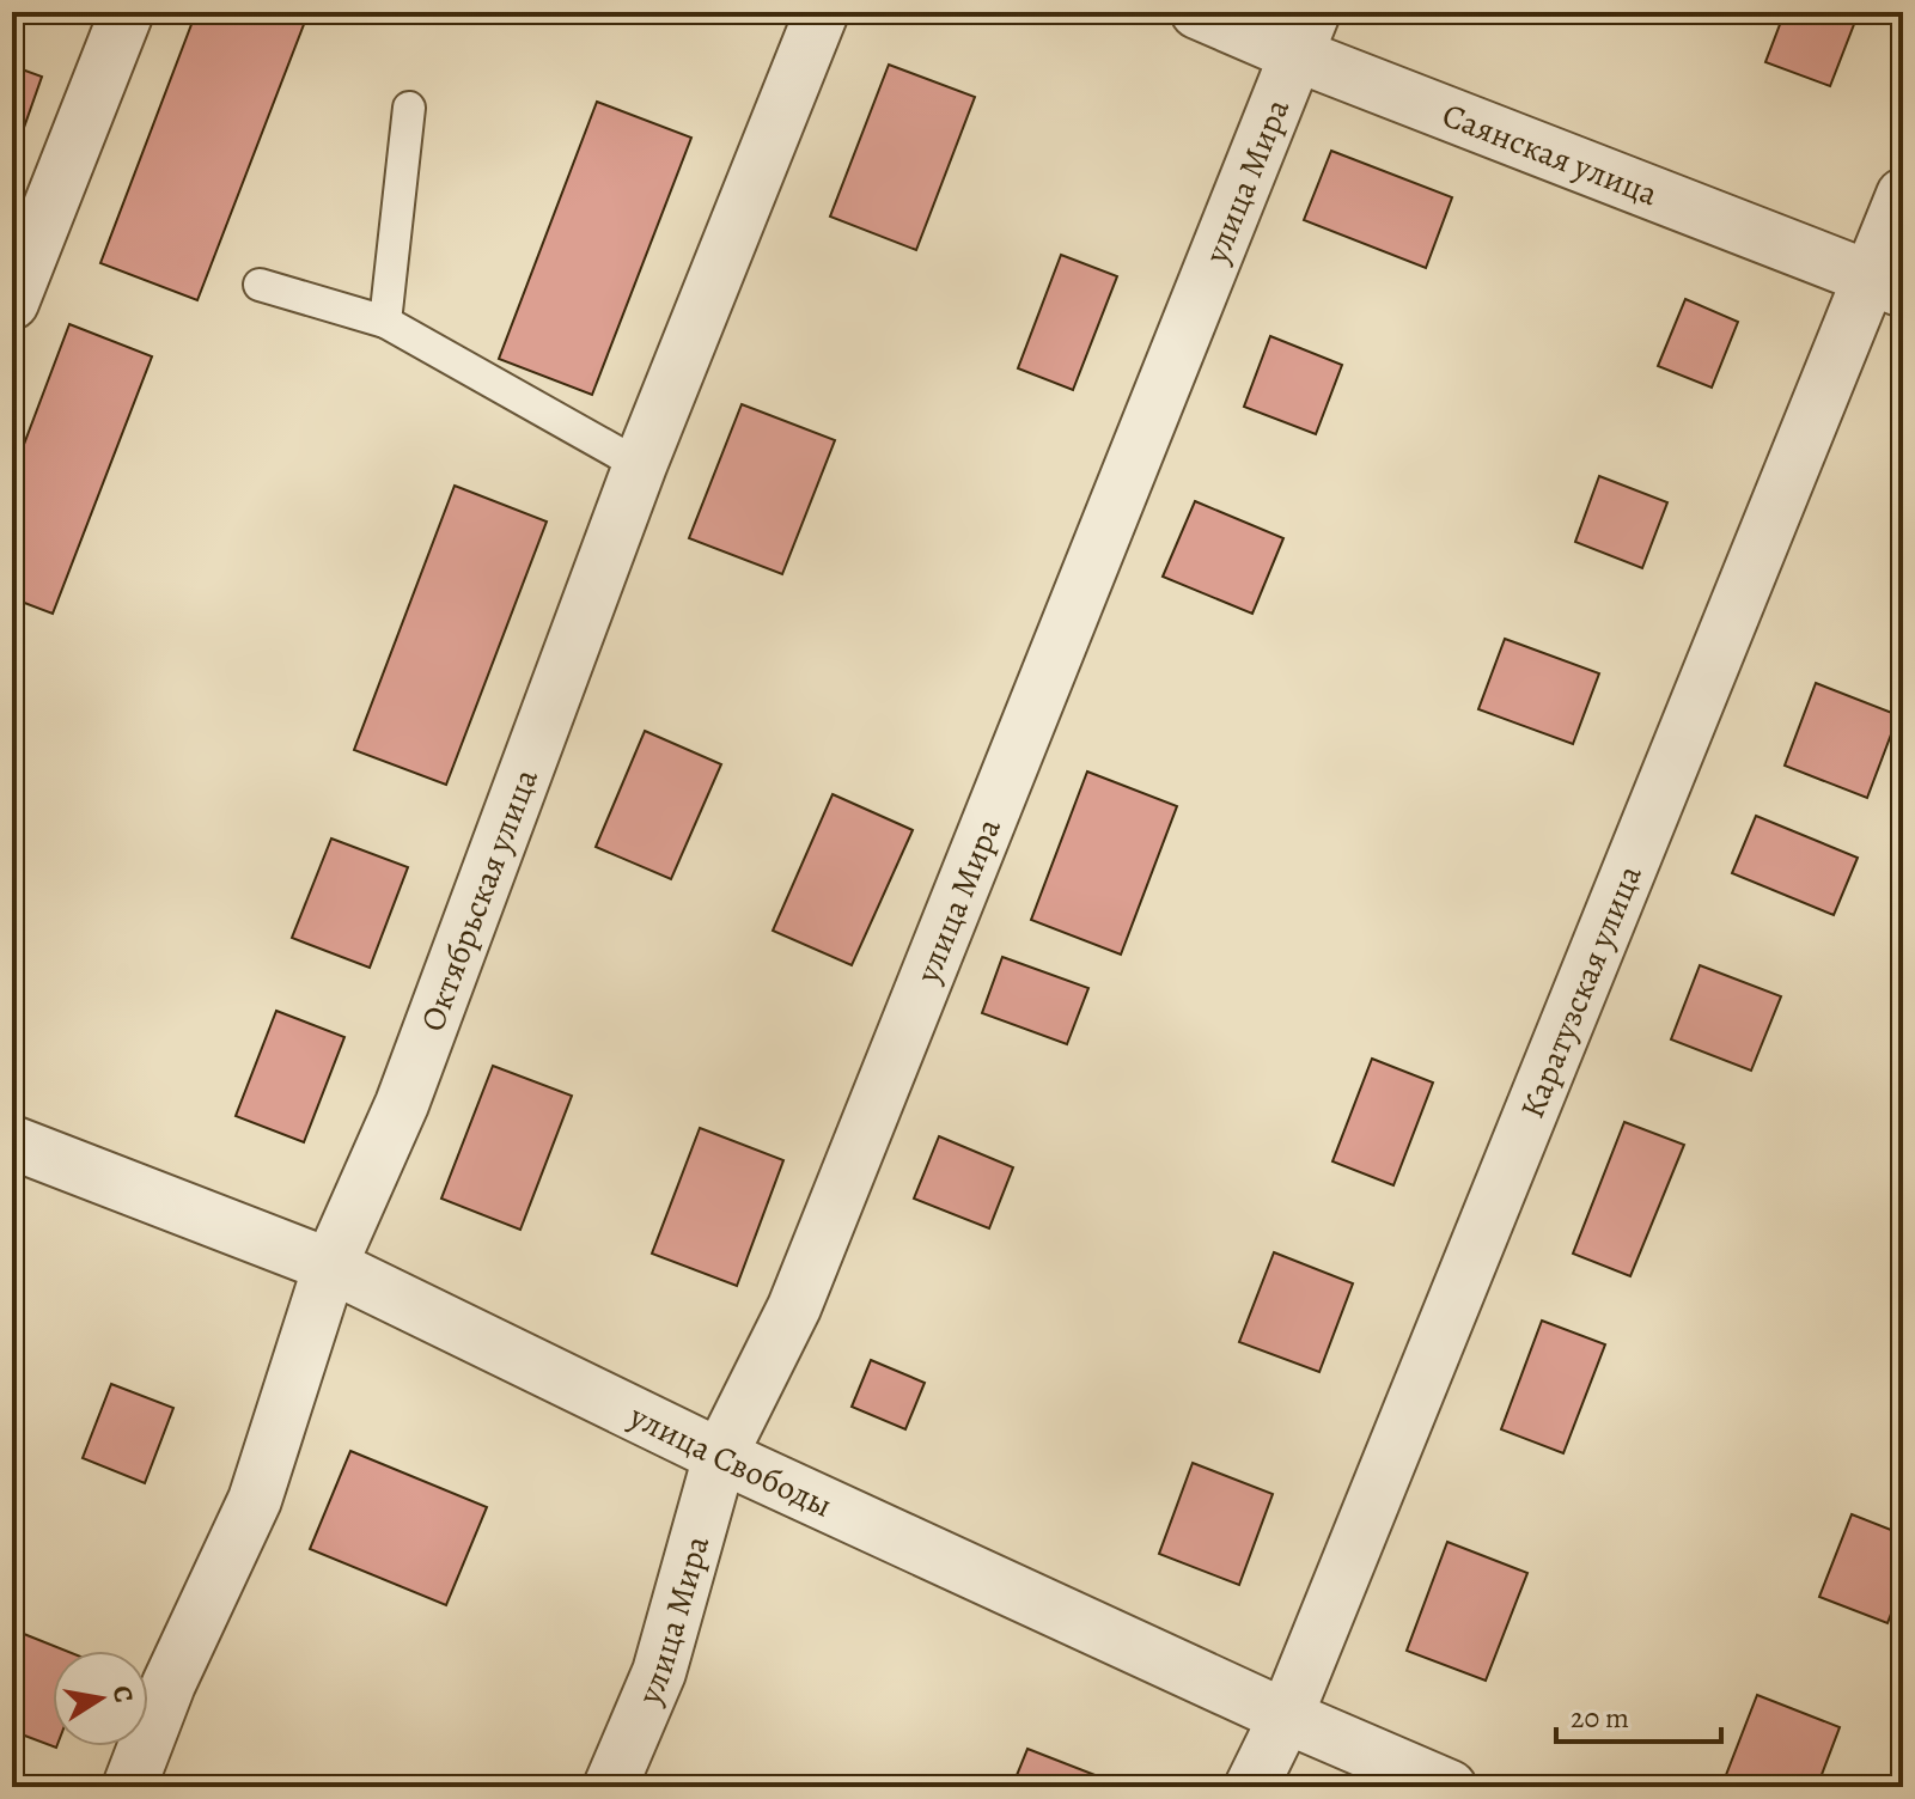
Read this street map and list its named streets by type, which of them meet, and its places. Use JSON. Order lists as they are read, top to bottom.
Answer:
{
  "streets": {
    "street": [
      "Саянская улица",
      "улица Мира",
      "Октябрьская улица",
      "Каратузская улица",
      "улица Свободы"
    ]
  },
  "crossings": [
    ["Саянская улица", "улица Мира"],
    ["Саянская улица", "Каратузская улица"],
    ["улица Мира", "улица Свободы"],
    ["Октябрьская улица", "улица Свободы"],
    ["Каратузская улица", "улица Свободы"]
  ],
  "scale_bar": "20 m",
  "north": "right"
}
